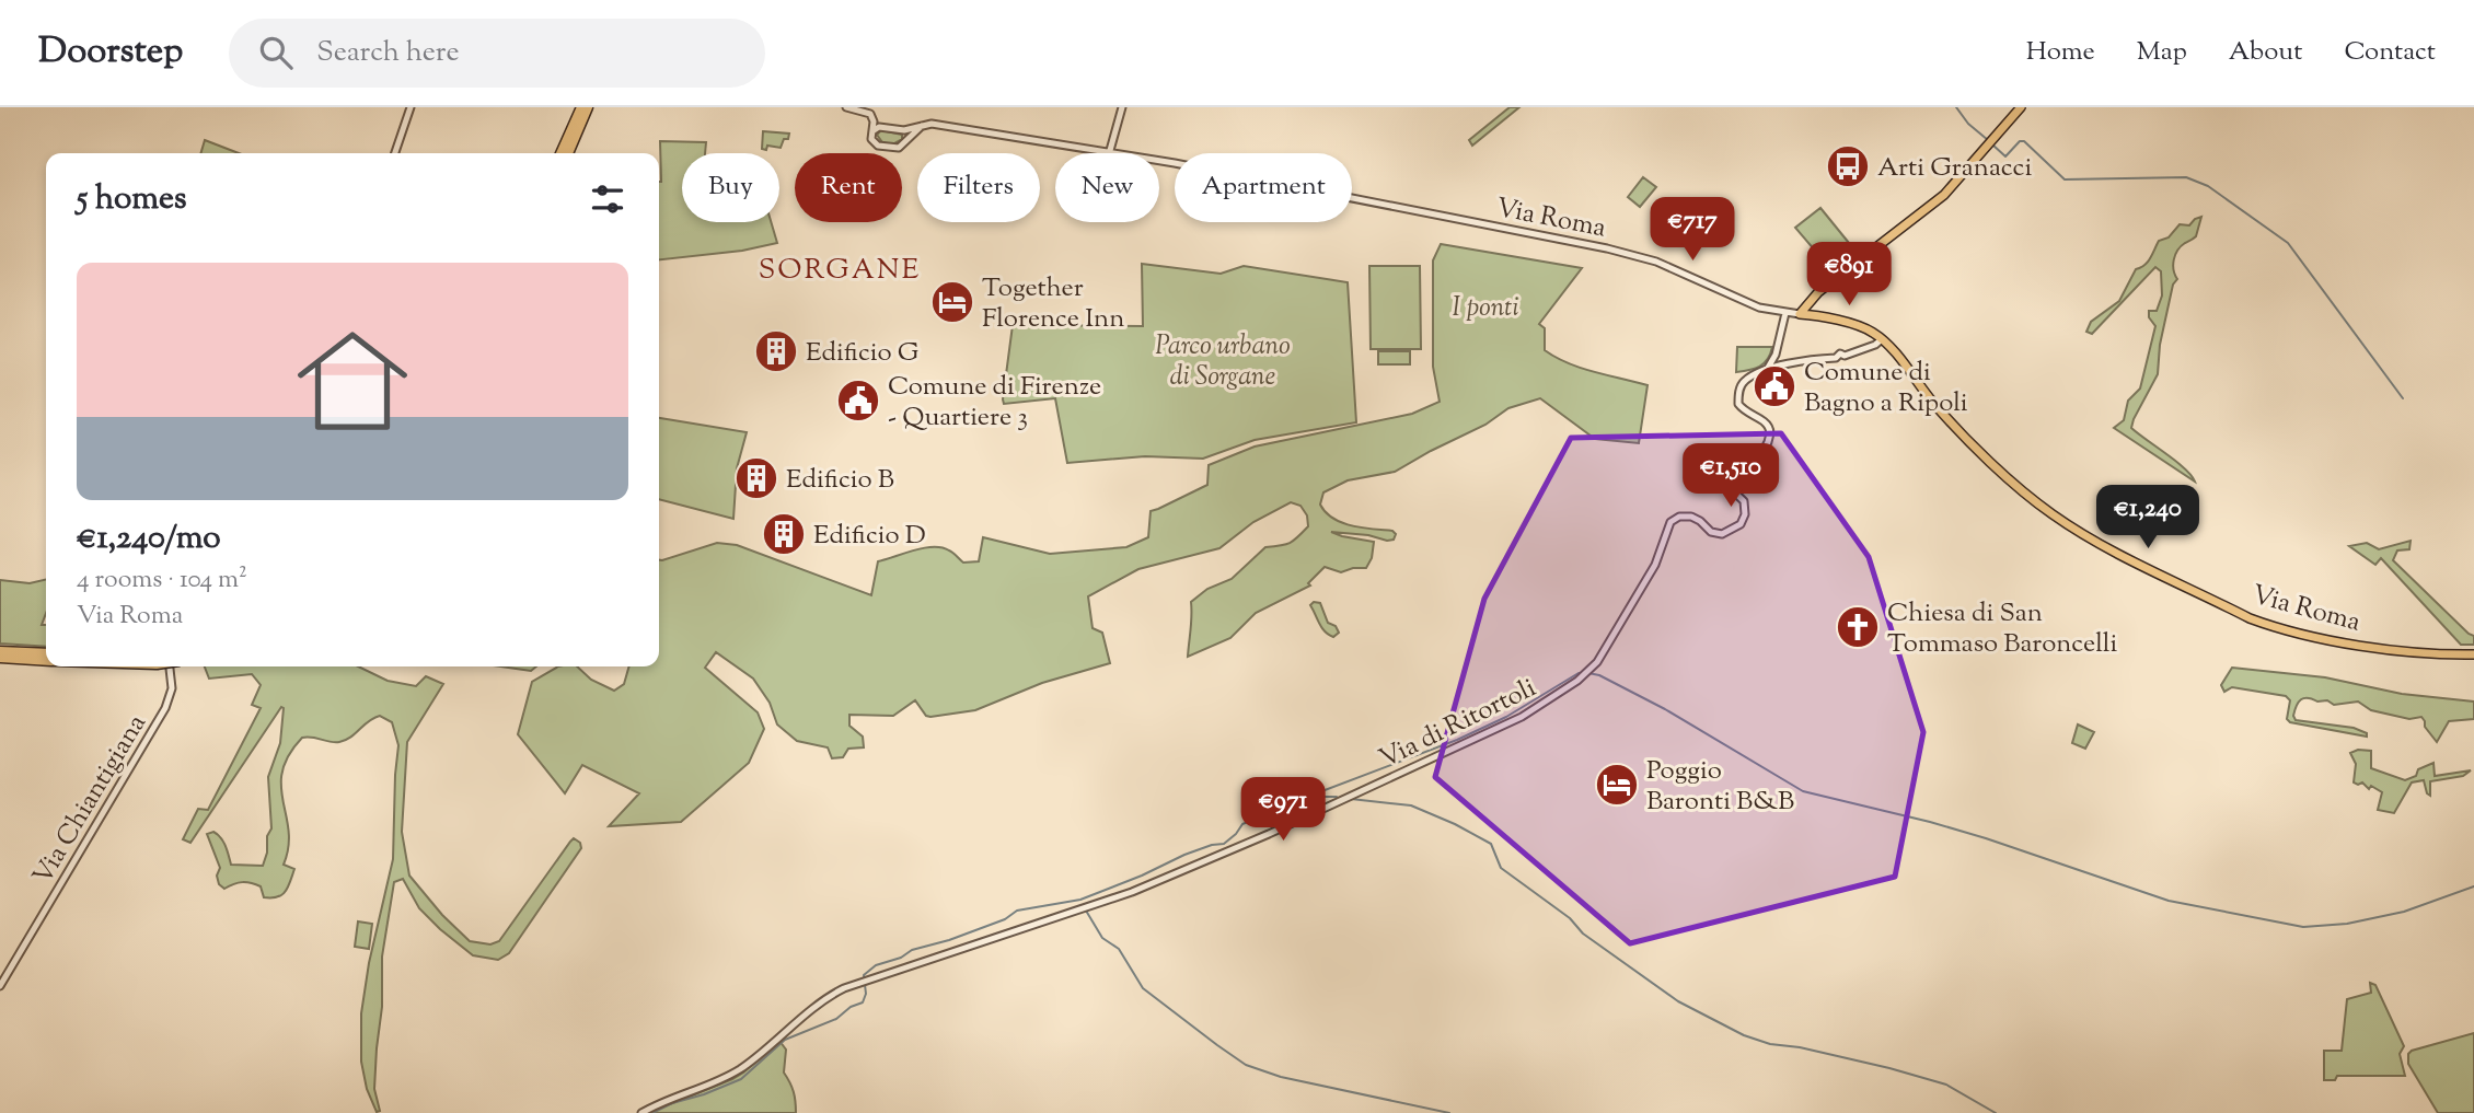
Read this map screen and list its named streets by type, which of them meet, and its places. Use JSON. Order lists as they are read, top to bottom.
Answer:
{
  "streets": {
    "main road": ["Via Roma"],
    "street": ["Via di Ritortoli", "Via Chiantigiana"]
  },
  "districts": ["SORGANE"],
  "parks": ["I ponti", "Parco urbano di Sorgane"],
  "places": {
    "bus stop": ["Arti Granacci"],
    "hotel": ["Together Florence Inn", "Poggio Baronti B&B"],
    "building": ["Edificio G", "Edificio B", "Edificio D"],
    "public building": ["Comune di Bagno a Ripoli", "Comune di Firenze - Quartiere 3"],
    "church": ["Chiesa di San Tommaso Baroncelli"]
  },
  "page": {
    "header": "Doorstep",
    "search": "Search here",
    "nav": [
      "Home",
      "Map",
      "About",
      "Contact"
    ],
    "chip": [
      "Buy",
      "Rent",
      "Filters",
      "New",
      "Apartment"
    ],
    "heading": "5 homes",
    "price": [
      "€717",
      "€891",
      "€1,510",
      "€1,240",
      "€971"
    ],
    "list": [
      {
        "name": "€1,240/mo",
        "note": "4 rooms · 104 m² · Via Roma"
      }
    ]
  }
}
